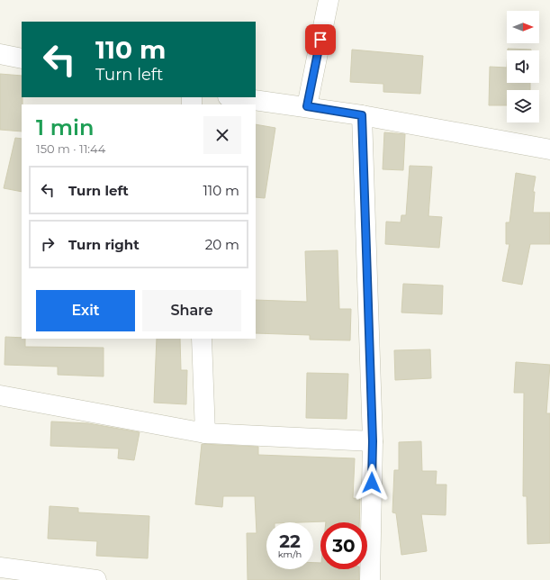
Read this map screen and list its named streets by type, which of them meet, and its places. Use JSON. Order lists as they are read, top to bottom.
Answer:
{
  "north": "right",
  "page": {
    "turn": ["110 m", "Turn left"],
    "heading": ["1 min", "150 m · 11:44"],
    "list": [
      {
        "name": "Turn left",
        "value": "110 m"
      },
      {
        "name": "Turn right",
        "value": "20 m"
      }
    ],
    "buttons": ["Exit", "Share"],
    "speed": "22 km/h",
    "limit": "30"
  }
}
